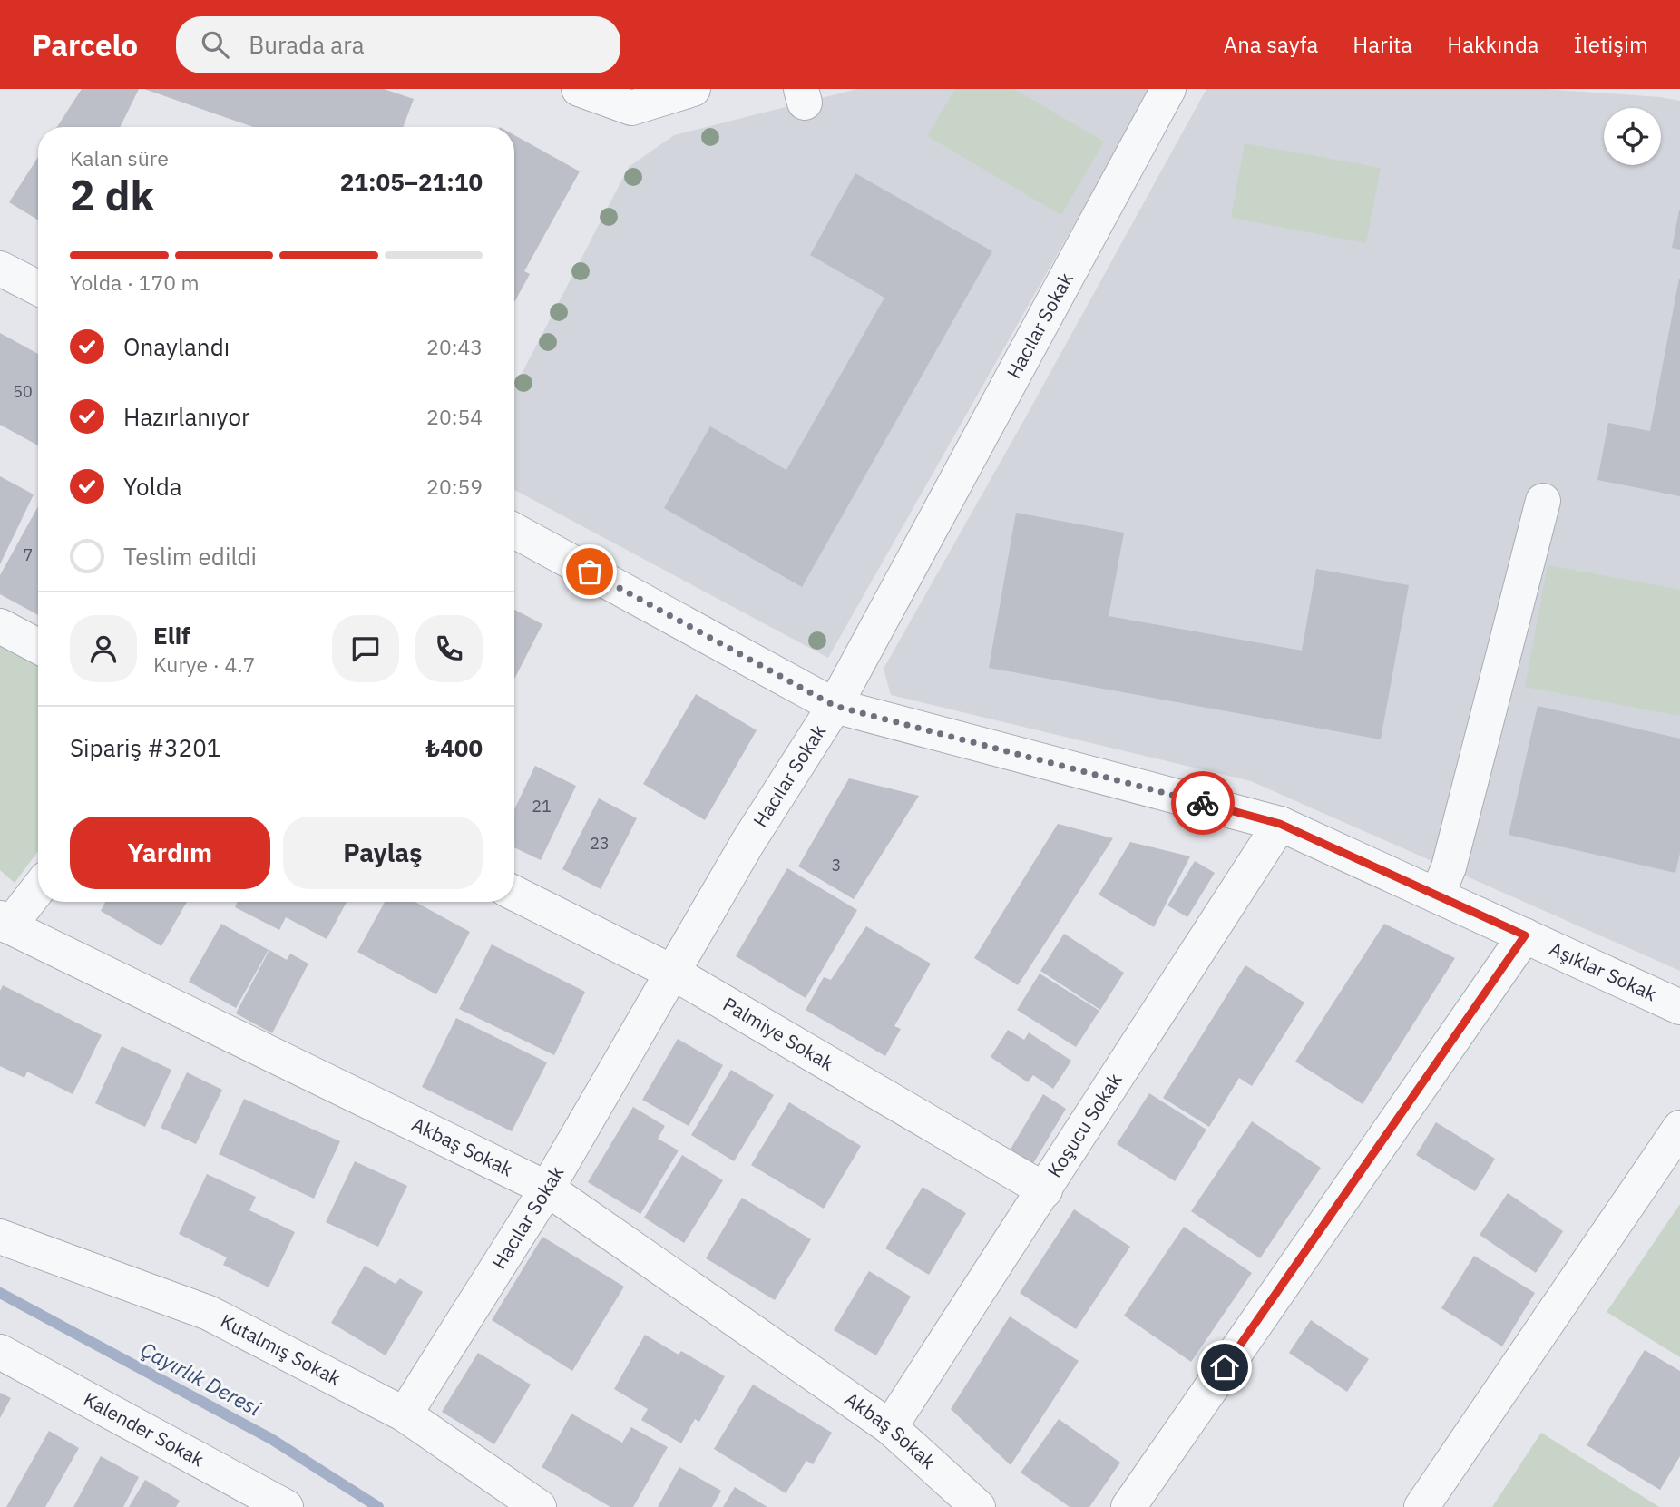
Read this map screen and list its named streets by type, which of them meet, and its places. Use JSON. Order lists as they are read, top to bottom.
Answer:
{
  "streets": {
    "street": [
      "Hacılar Sokak",
      "Aşıklar Sokak",
      "Palmiye Sokak",
      "Koşucu Sokak",
      "Akbaş Sokak",
      "Kutalmış Sokak",
      "Kalender Sokak"
    ]
  },
  "crossings": [
    ["Hacılar Sokak", "Aşıklar Sokak"],
    ["Hacılar Sokak", "Palmiye Sokak"],
    ["Hacılar Sokak", "Akbaş Sokak"],
    ["Hacılar Sokak", "Kutalmış Sokak"],
    ["Aşıklar Sokak", "Koşucu Sokak"],
    ["Palmiye Sokak", "Koşucu Sokak"],
    ["Koşucu Sokak", "Akbaş Sokak"]
  ],
  "water": ["Çayırlık Deresi"],
  "house_numbers": [
    "50",
    "7",
    "21",
    "23",
    "3"
  ],
  "page": {
    "header": "Parcelo",
    "search": "Burada ara",
    "nav": [
      "Ana sayfa",
      "Harita",
      "Hakkında",
      "İletişim"
    ],
    "heading": ["2 dk", "Kalan süre", "21:05–21:10"],
    "panel": [
      "Elif",
      "Kurye · 4.7",
      "Sipariş #3201",
      "₺400"
    ],
    "bar": "Yolda · 170 m",
    "list": [
      ["Onaylandı", "20:43"],
      ["Hazırlanıyor", "20:54"],
      ["Yolda", "20:59"],
      "Teslim edildi"
    ],
    "buttons": ["Yardım", "Paylaş"]
  }
}
